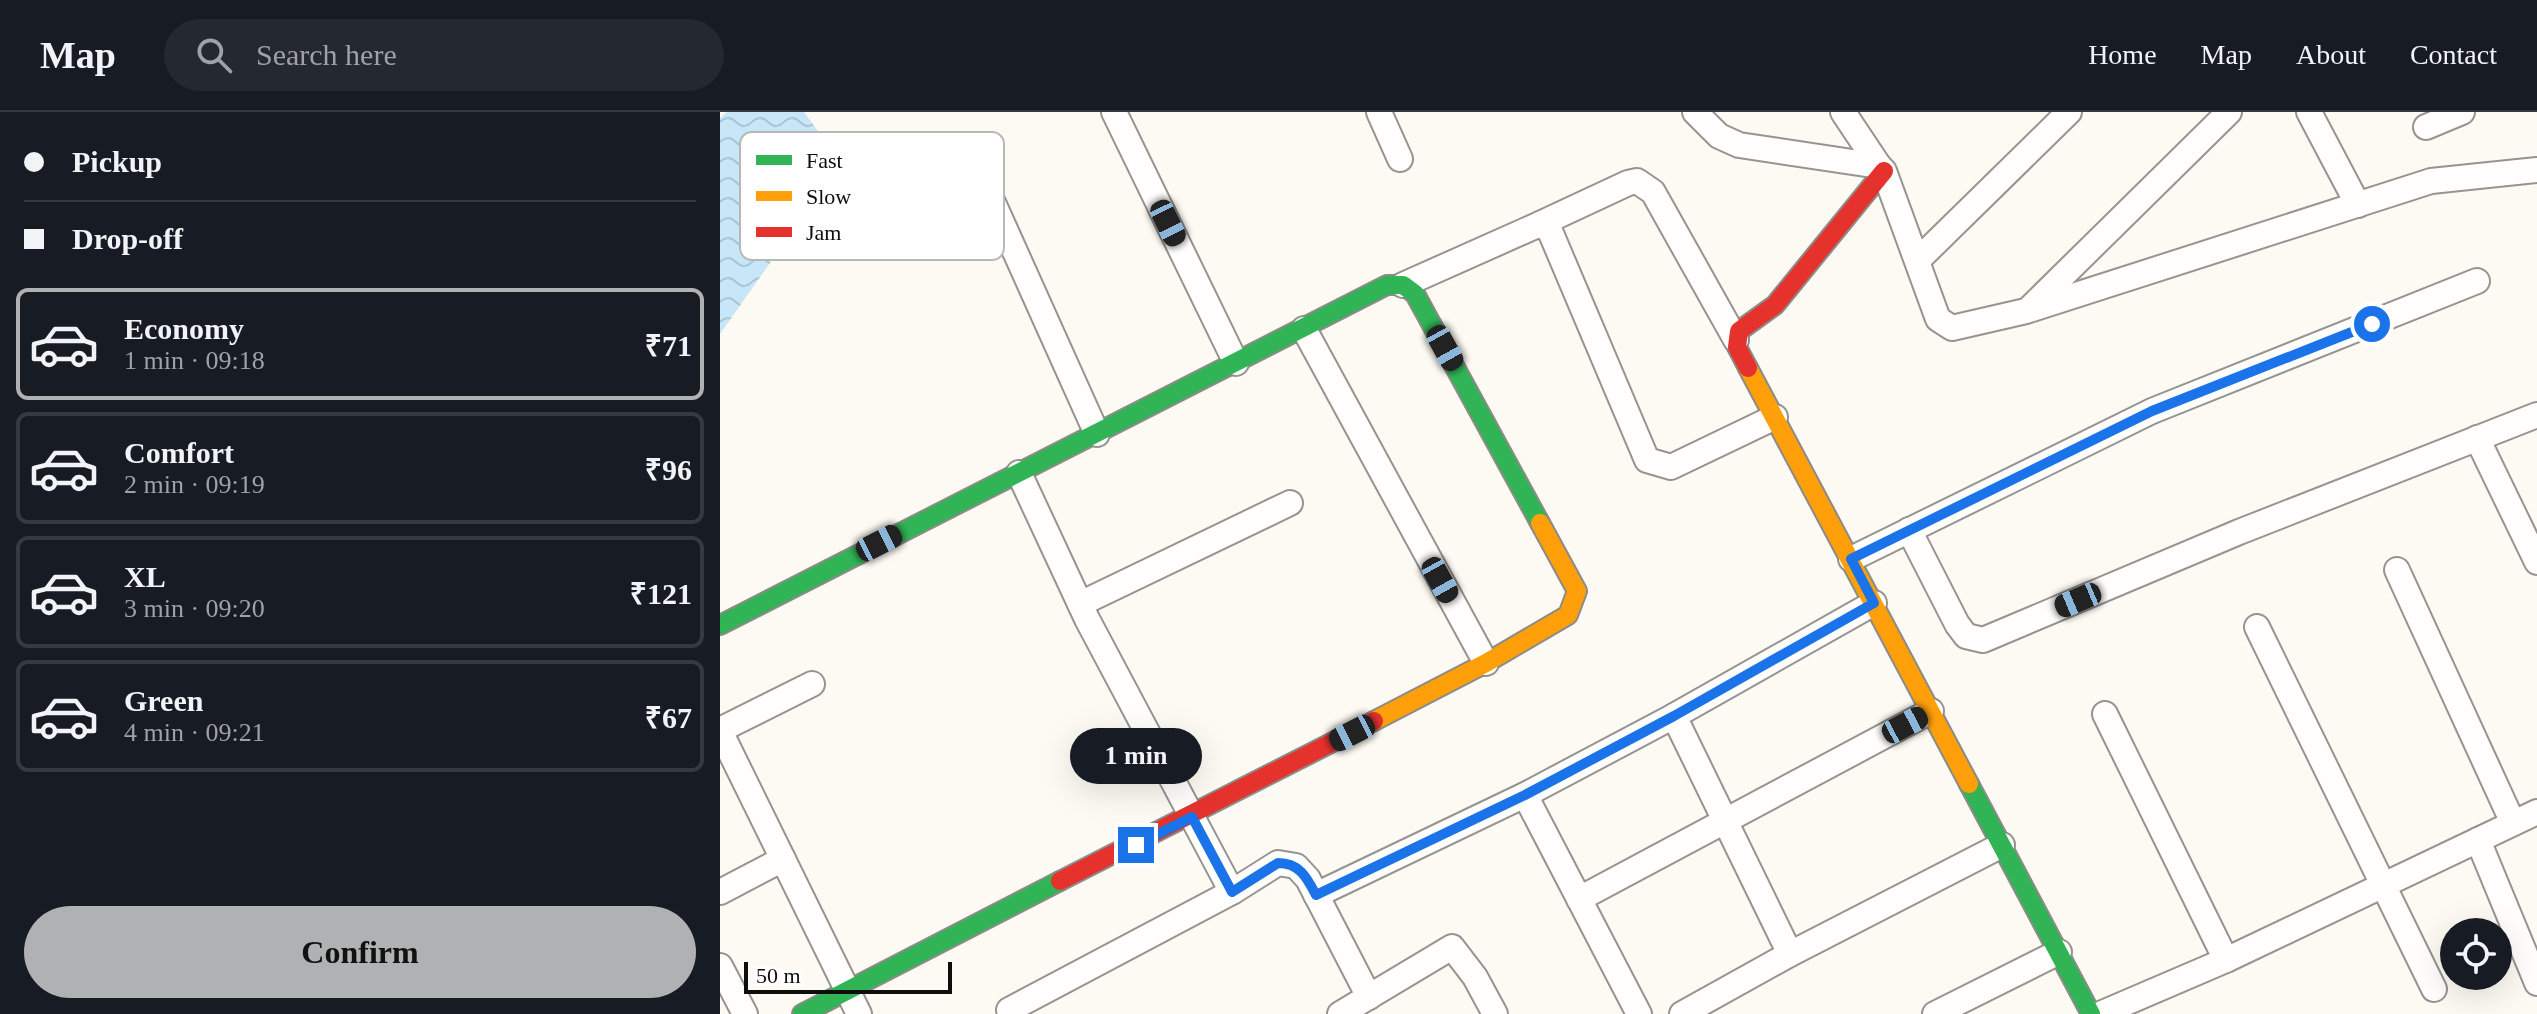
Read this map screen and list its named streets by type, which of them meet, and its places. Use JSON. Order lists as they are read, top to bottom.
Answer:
{
  "legend": ["Fast", "Slow", "Jam"],
  "scale_bar": "50 m",
  "page": {
    "header": "Map",
    "search": "Search here",
    "nav": [
      "Home",
      "Map",
      "About",
      "Contact"
    ],
    "banner": ["Pickup", "Drop-off"],
    "list": [
      {
        "name": "Economy",
        "note": "1 min · 09:18",
        "value": "₹71"
      },
      {
        "name": "Comfort",
        "note": "2 min · 09:19",
        "value": "₹96"
      },
      {
        "name": "XL",
        "note": "3 min · 09:20",
        "value": "₹121"
      },
      {
        "name": "Green",
        "note": "4 min · 09:21",
        "value": "₹67"
      }
    ],
    "bubble": "1 min",
    "buttons": "Confirm",
    "scale": "50 m"
  }
}
